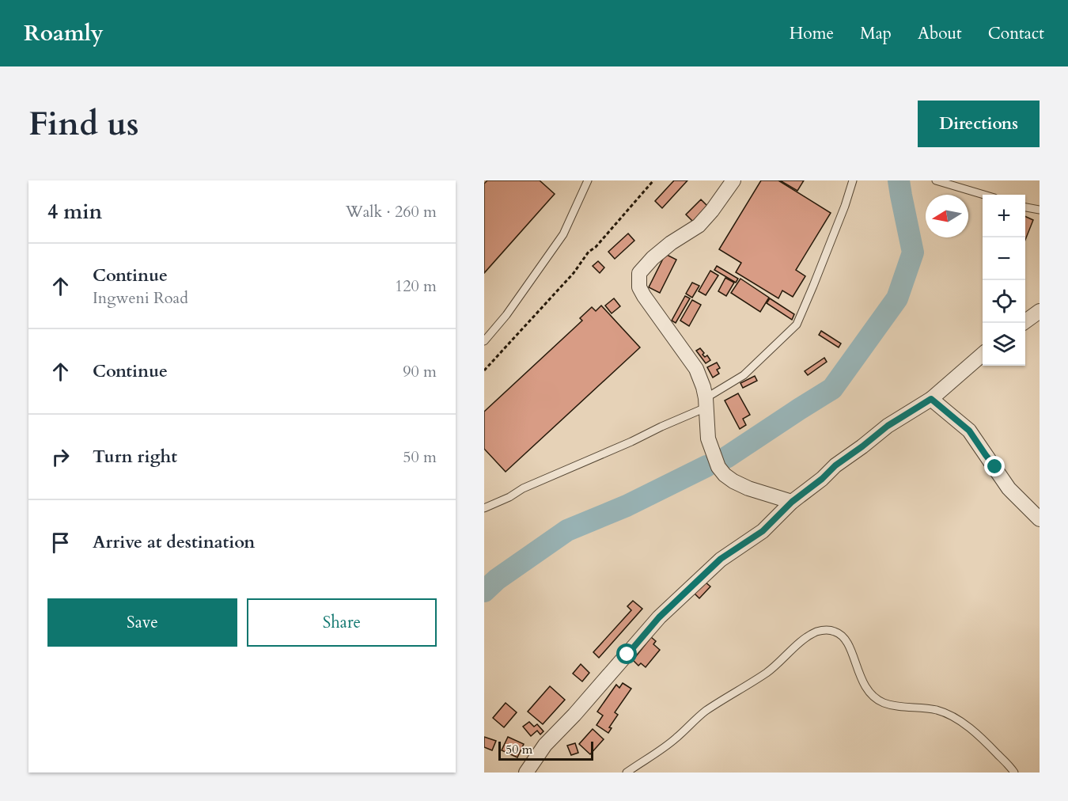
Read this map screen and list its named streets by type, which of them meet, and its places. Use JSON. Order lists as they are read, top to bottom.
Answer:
{
  "scale_bar": "50 m",
  "north": "left",
  "page": {
    "header": "Roamly",
    "nav": [
      "Home",
      "Map",
      "About",
      "Contact"
    ],
    "buttons": [
      "Directions",
      ["Save", "Share"]
    ],
    "title": "Find us",
    "heading": ["4 min", "Walk · 260 m"],
    "map_buttons": ["+", "−"],
    "list": [
      ["Continue", "Ingweni Road", "120 m"],
      ["Continue", "90 m"],
      ["Turn right", "50 m"],
      "Arrive at destination"
    ],
    "scale": "50 m"
  }
}
